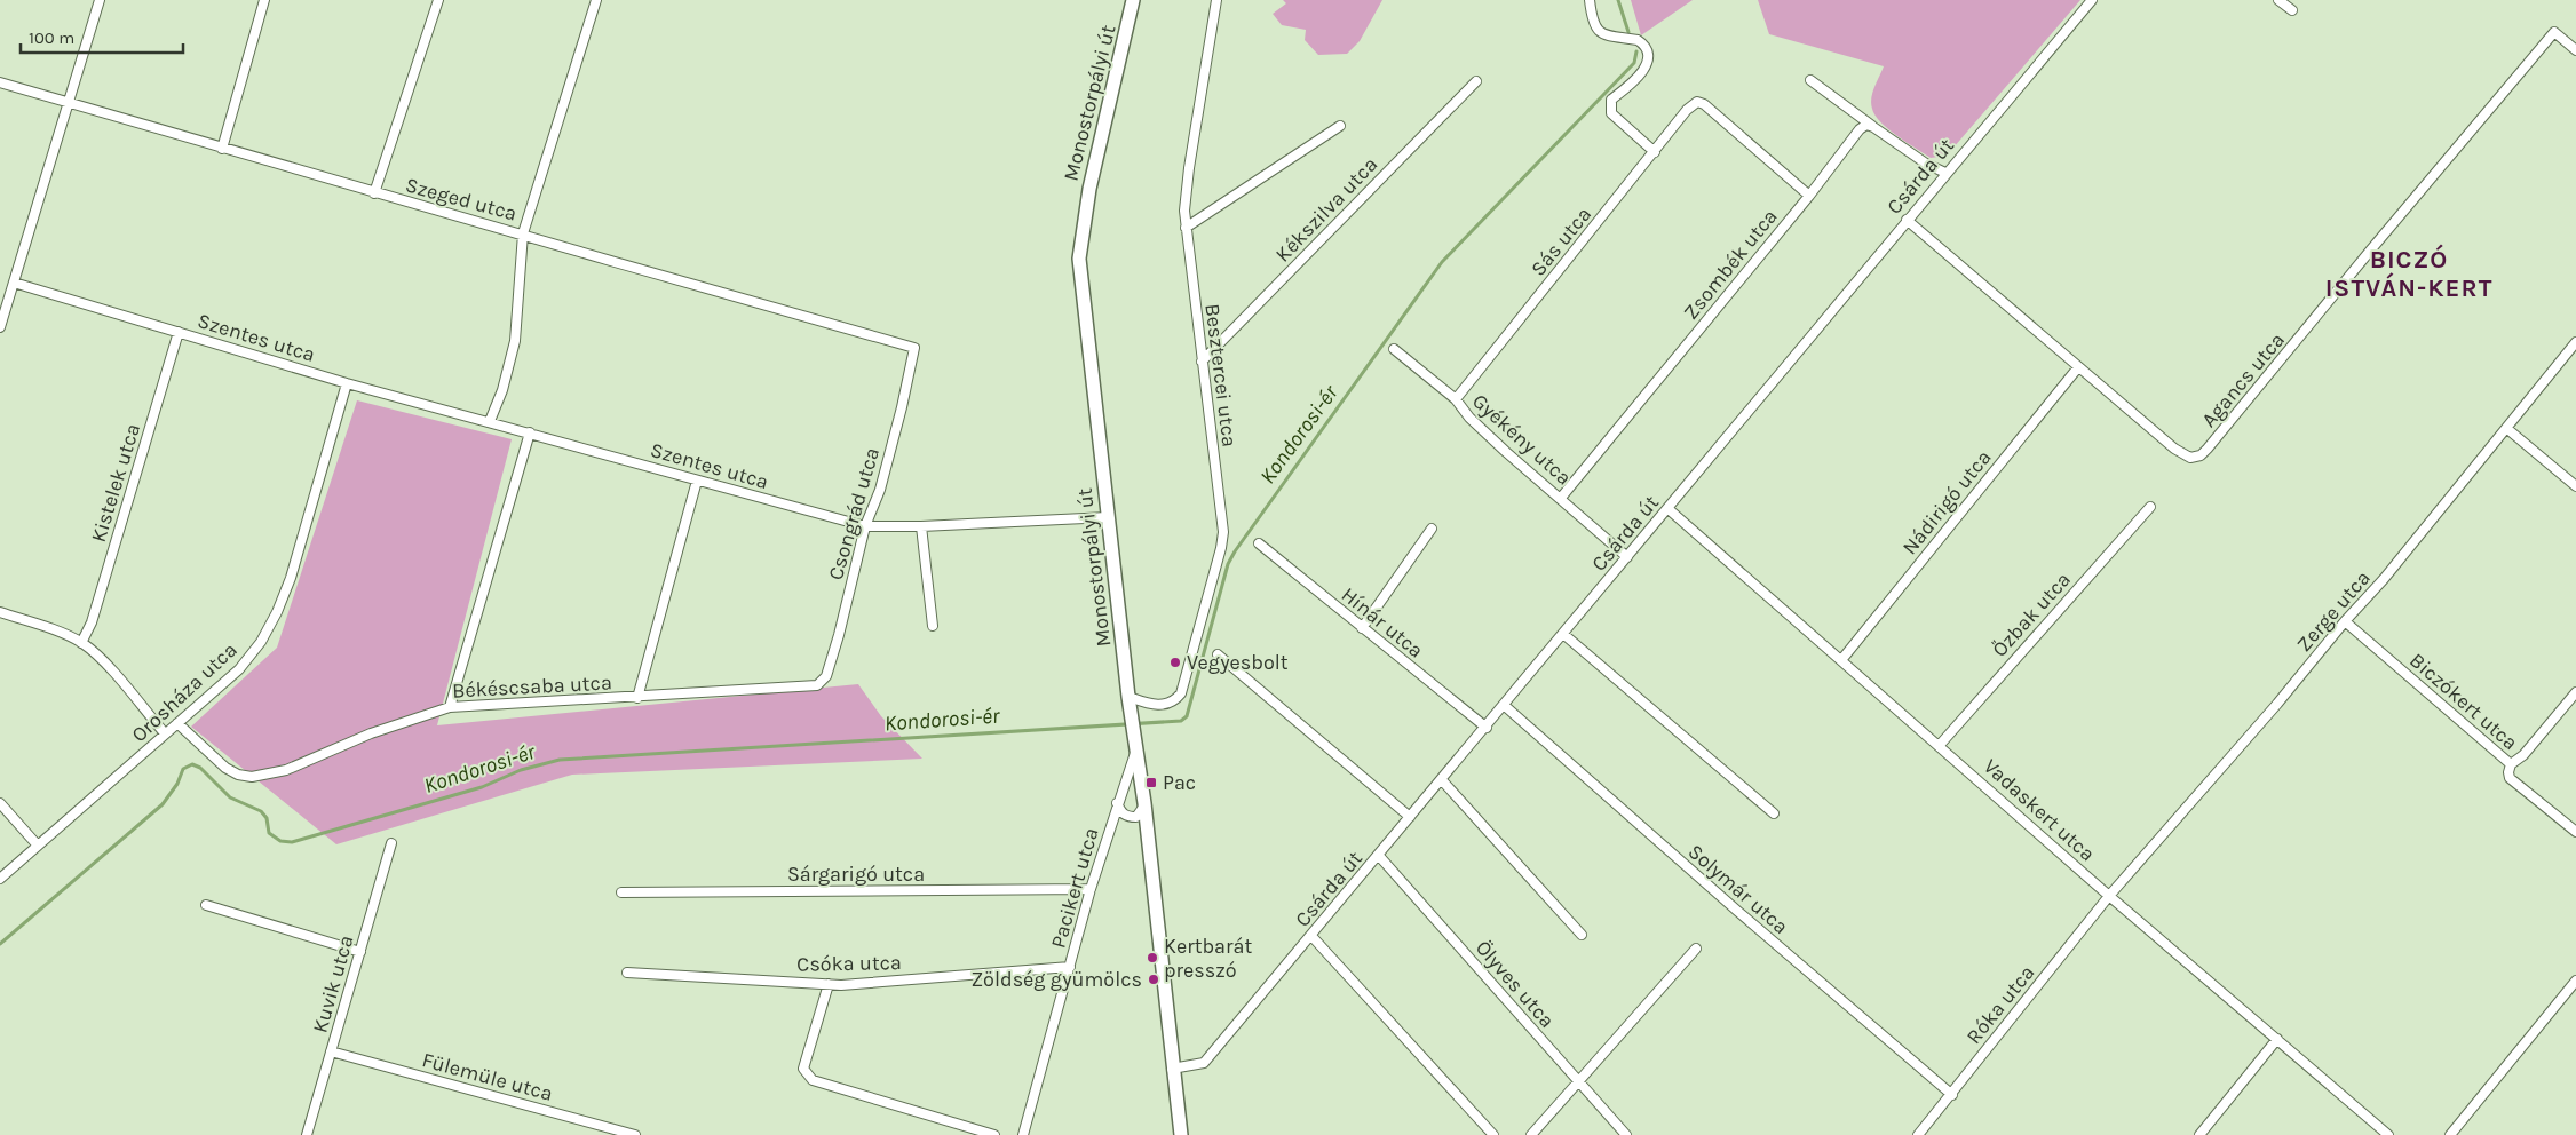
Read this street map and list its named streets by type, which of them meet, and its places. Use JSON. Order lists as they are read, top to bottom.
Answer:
{
  "streets": {
    "street": [
      "Monostorpályi út",
      "Csárda út",
      "Szeged utca",
      "Kékszilva utca",
      "Sás utca",
      "Zsombék utca",
      "Szentes utca",
      "Besztercei utca",
      "Agancs utca",
      "Gyékény utca",
      "Kistelek utca",
      "Nádirigó utca",
      "Csongrád utca",
      "Zerge utca",
      "Őzbak utca",
      "Hínár utca",
      "Békéscsaba utca",
      "Orosháza utca",
      "Biczókert utca",
      "Vadaskert utca",
      "Sárgarigó utca",
      "Pacikert utca",
      "Solymár utca",
      "Csóka utca",
      "Kuvik utca",
      "Ölyves utca",
      "Róka utca",
      "Fülemüle utca"
    ]
  },
  "crossings": [
    ["Monostorpályi út", "Csárda út"],
    ["Monostorpályi út", "Szentes utca"],
    ["Monostorpályi út", "Besztercei utca"],
    ["Monostorpályi út", "Pacikert utca"],
    ["Csárda út", "Agancs utca"],
    ["Csárda út", "Gyékény utca"],
    ["Csárda út", "Hínár utca"],
    ["Csárda út", "Vadaskert utca"],
    ["Csárda út", "Solymár utca"],
    ["Csárda út", "Ölyves utca"],
    ["Szeged utca", "Csongrád utca"],
    ["Kékszilva utca", "Besztercei utca"],
    ["Sás utca", "Zsombék utca"],
    ["Sás utca", "Gyékény utca"],
    ["Zsombék utca", "Gyékény utca"],
    ["Szentes utca", "Kistelek utca"],
    ["Szentes utca", "Csongrád utca"],
    ["Szentes utca", "Orosháza utca"],
    ["Agancs utca", "Nádirigó utca"],
    ["Nádirigó utca", "Vadaskert utca"],
    ["Csongrád utca", "Békéscsaba utca"],
    ["Zerge utca", "Biczókert utca"],
    ["Zerge utca", "Vadaskert utca"],
    ["Zerge utca", "Róka utca"],
    ["Őzbak utca", "Vadaskert utca"],
    ["Békéscsaba utca", "Orosháza utca"],
    ["Vadaskert utca", "Róka utca"],
    ["Sárgarigó utca", "Pacikert utca"],
    ["Pacikert utca", "Csóka utca"],
    ["Solymár utca", "Róka utca"],
    ["Kuvik utca", "Fülemüle utca"]
  ],
  "districts": ["BICZÓ ISTVÁN-KERT"],
  "water": ["Kondorosi-ér"],
  "places": {
    "other": ["Vegyesbolt", "Kertbarát presszó", "Zöldség gyümölcs"],
    "transit": ["Pac"]
  },
  "scale_bar": "100 m"
}
